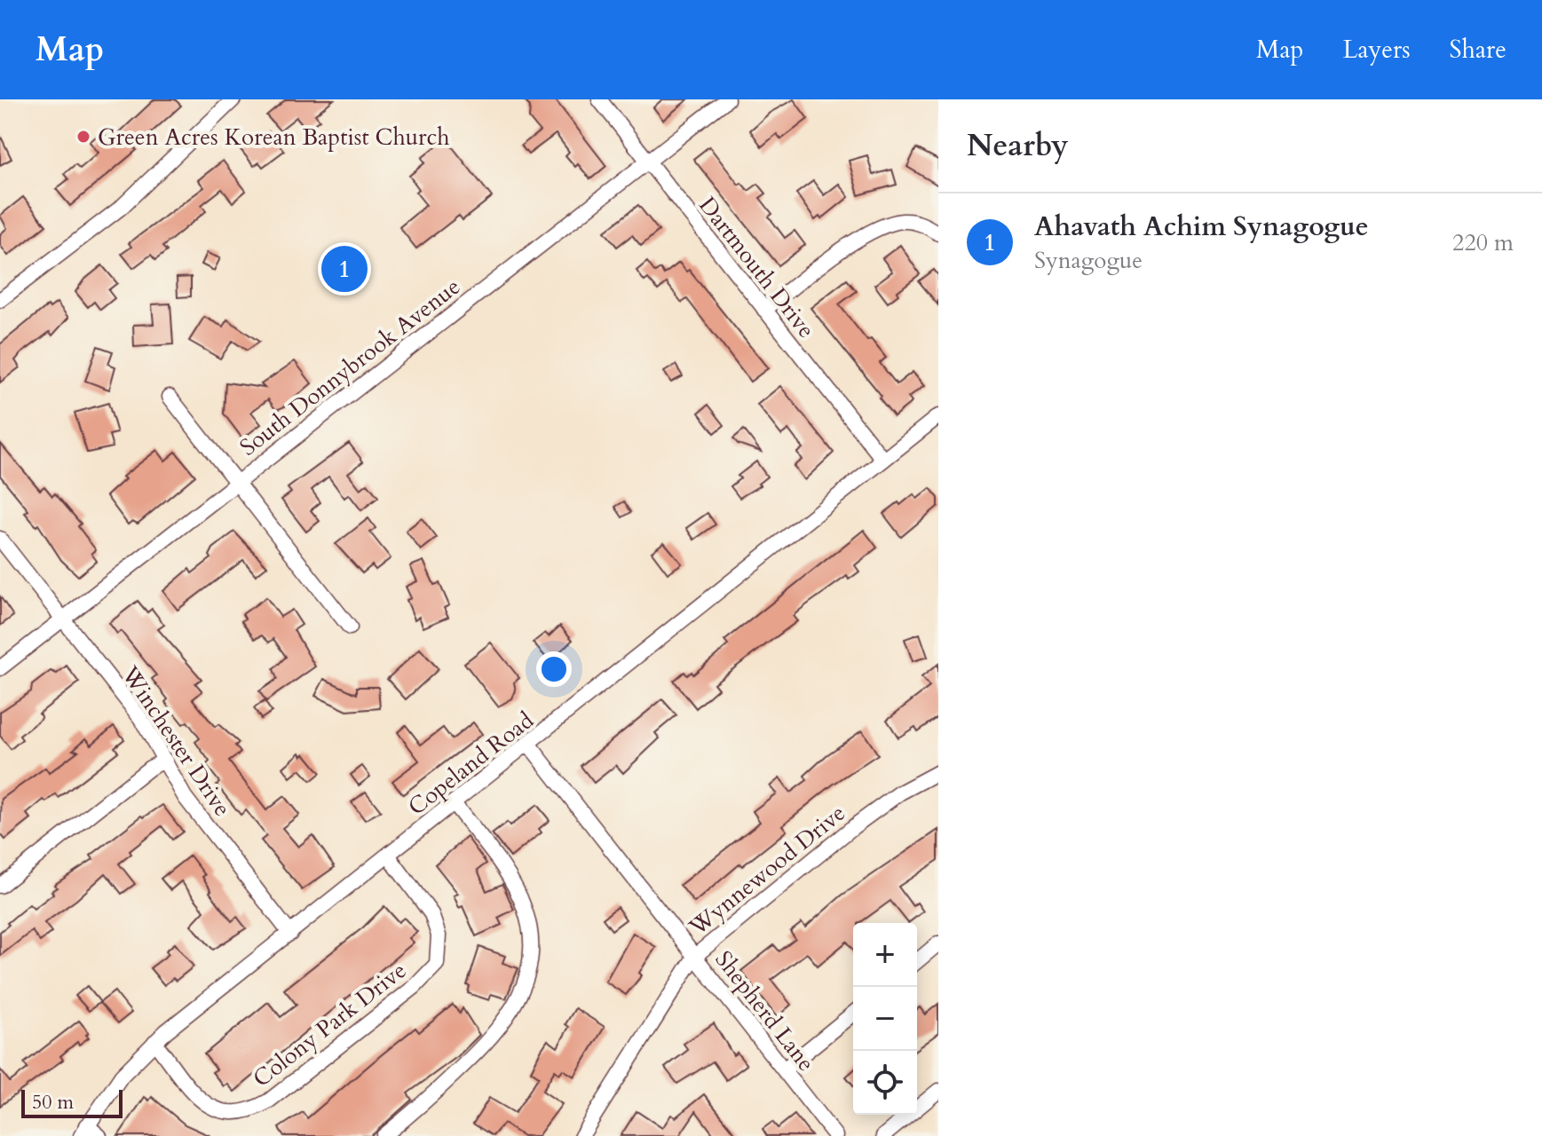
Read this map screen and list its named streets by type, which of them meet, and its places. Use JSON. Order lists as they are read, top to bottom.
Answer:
{
  "streets": {
    "street": [
      "Dartmouth Drive",
      "South Donnybrook Avenue",
      "Winchester Drive",
      "Copeland Road",
      "Wynnewood Drive",
      "Shepherd Lane",
      "Colony Park Drive"
    ]
  },
  "crossings": [
    ["Dartmouth Drive", "South Donnybrook Avenue"],
    ["Dartmouth Drive", "Copeland Road"],
    ["South Donnybrook Avenue", "Winchester Drive"],
    ["Winchester Drive", "Copeland Road"],
    ["Copeland Road", "Shepherd Lane"],
    ["Copeland Road", "Colony Park Drive"],
    ["Wynnewood Drive", "Shepherd Lane"]
  ],
  "places": ["Green Acres Korean Baptist Church"],
  "scale_bar": "50 m",
  "page": {
    "header": "Map",
    "nav": ["Map", "Layers", "Share"],
    "heading": "Nearby",
    "list": [
      {
        "mark": "1",
        "name": "Ahavath Achim Synagogue",
        "note": "Synagogue",
        "value": "220 m"
      }
    ],
    "pins": "1",
    "map_buttons": ["+", "−"],
    "scale": "50 m"
  }
}
